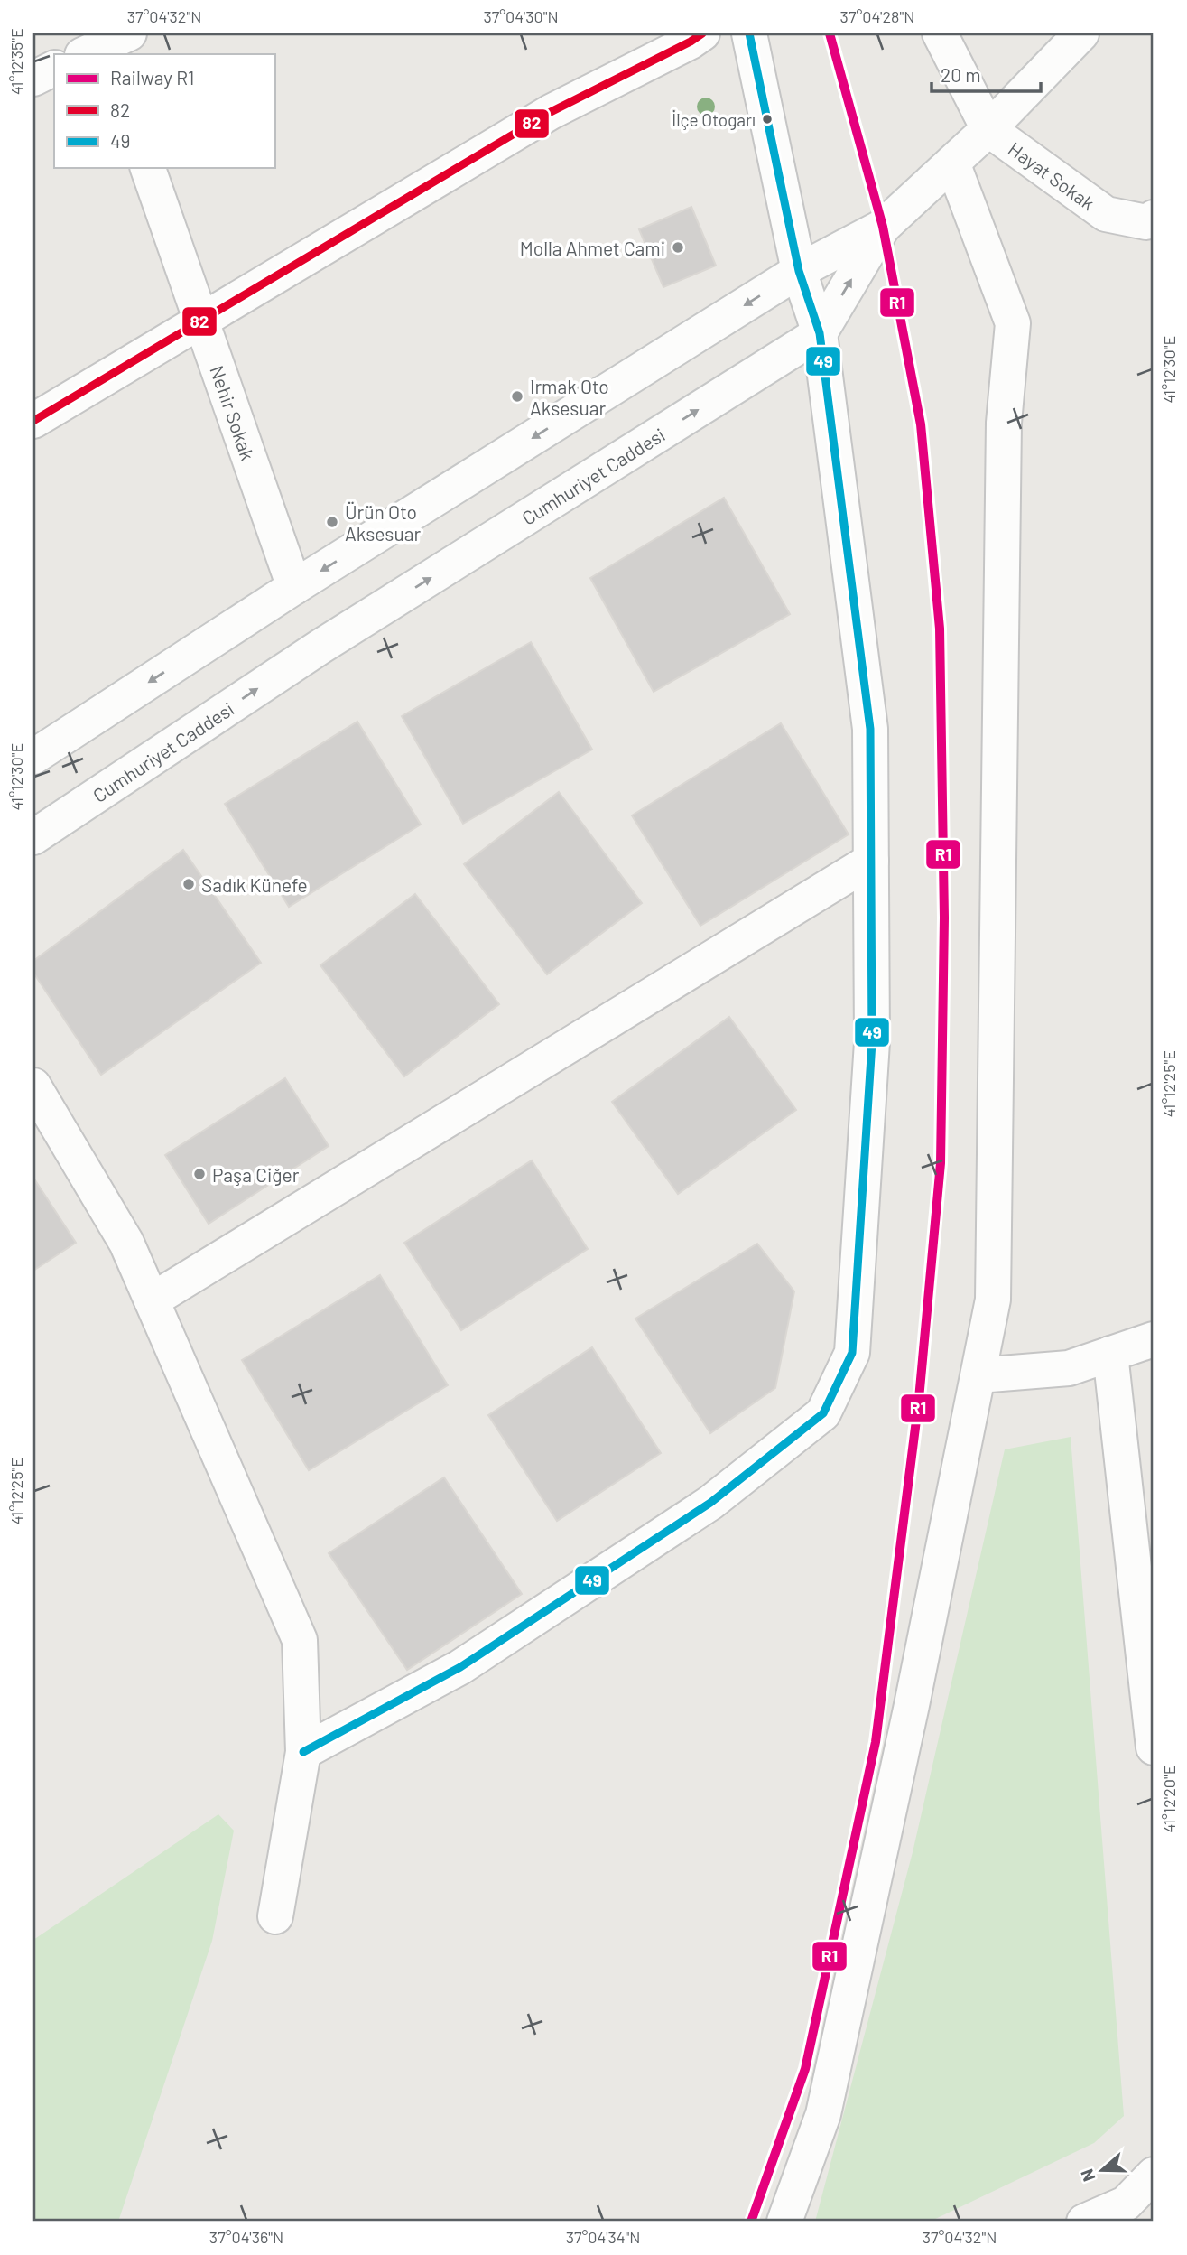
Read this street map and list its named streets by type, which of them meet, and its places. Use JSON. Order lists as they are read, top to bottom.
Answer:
{
  "streets": {
    "street": ["Hayat Sokak", "Nehir Sokak", "Cumhuriyet Caddesi"]
  },
  "crossings": [
    ["Hayat Sokak", "Cumhuriyet Caddesi"]
  ],
  "places": [
    "İlçe Otogarı",
    "Molla Ahmet Cami",
    "Irmak Oto Aksesuar",
    "Ürün Oto Aksesuar",
    "Sadık Künefe",
    "Paşa Ciğer"
  ],
  "lines": ["rail line R1", "transit line 82", "transit line 49"],
  "legend": ["Railway R1", "82", "49"],
  "scale_bar": "20 m",
  "north": "left",
  "coordinates": [
    "37°04'32\"N",
    "37°04'30\"N",
    "37°04'28\"N",
    "41°12'35\"E",
    "41°12'30\"E",
    "41°12'25\"E",
    "41°12'20\"E",
    "37°04'36\"N",
    "37°04'34\"N"
  ]
}
